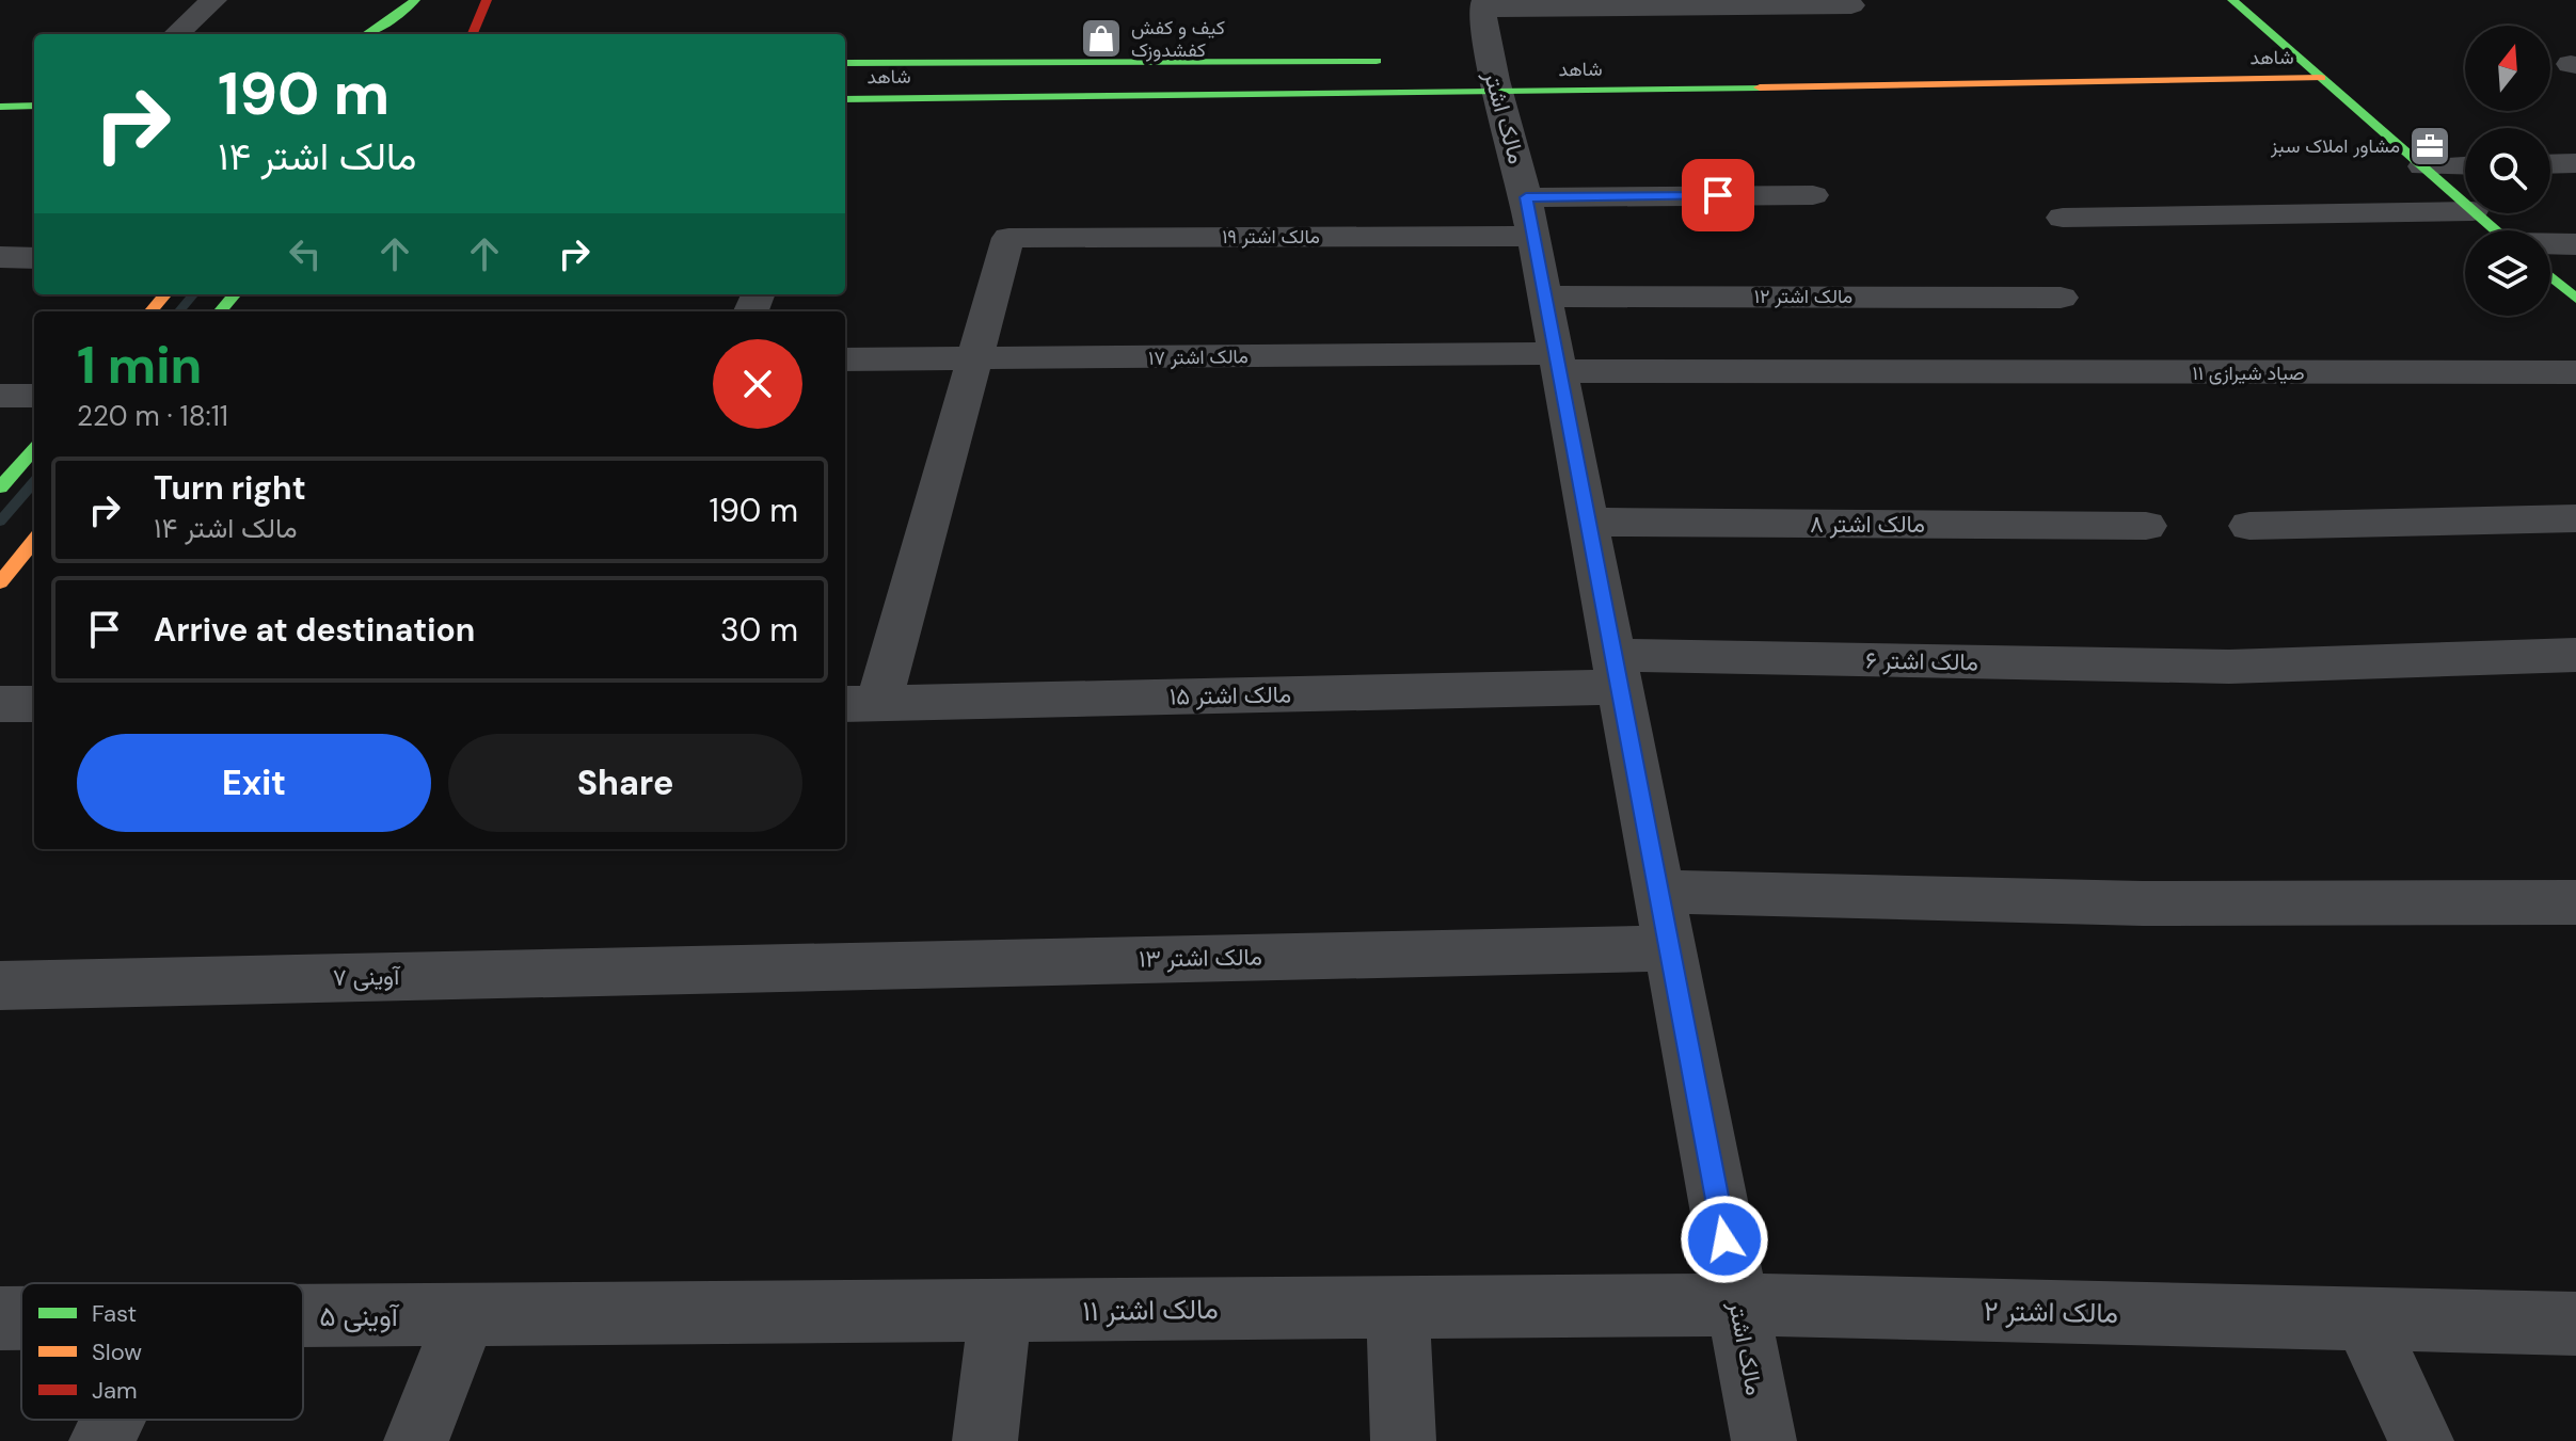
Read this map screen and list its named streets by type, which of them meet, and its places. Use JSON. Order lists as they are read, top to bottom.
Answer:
{
  "streets": {
    "street": [
      "شاهد",
      "مالک اشتر",
      "مالک اشتر ۱۹",
      "مالک اشتر ۱۲",
      "مالک اشتر ۱۷",
      "صیاد شیرازی ۱۱",
      "مالک اشتر ۸",
      "مالک اشتر ۶",
      "مالک اشتر ۱۵",
      "مالک اشتر ۱۳",
      "۷ آوینی",
      "مالک اشتر ۱۱",
      "مالک اشتر ۲",
      "۵ آوینی"
    ]
  },
  "crossings": [
    ["شاهد", "مالک اشتر"],
    ["مالک اشتر", "مالک اشتر ۱۹"],
    ["مالک اشتر", "مالک اشتر ۱۲"],
    ["مالک اشتر", "مالک اشتر ۱۷"],
    ["مالک اشتر", "مالک اشتر ۸"],
    ["مالک اشتر", "مالک اشتر ۶"],
    ["مالک اشتر", "مالک اشتر ۱۵"],
    ["مالک اشتر", "مالک اشتر ۱۳"],
    ["مالک اشتر", "مالک اشتر ۱۱"],
    ["مالک اشتر", "مالک اشتر ۲"],
    ["مالک اشتر ۱۹", "مالک اشتر ۱۷"],
    ["مالک اشتر ۱۷", "صیاد شیرازی ۱۱"],
    ["مالک اشتر ۶", "مالک اشتر ۱۵"],
    ["مالک اشتر ۱۳", "۷ آوینی"],
    ["مالک اشتر ۱۱", "مالک اشتر ۲"],
    ["مالک اشتر ۱۱", "۵ آوینی"]
  ],
  "places": {
    "shop": ["کیف و کفش کفشدوزک"],
    "office": ["مشاور املاک سبز"]
  },
  "legend": ["Fast", "Slow", "Jam"],
  "north": "top",
  "page": {
    "turn": ["190 m", "مالک اشتر ۱۴"],
    "heading": ["1 min", "220 m · 18:11"],
    "list": [
      {
        "name": "Turn right",
        "note": "مالک اشتر ۱۴",
        "value": "190 m"
      },
      {
        "name": "Arrive at destination",
        "value": "30 m"
      }
    ],
    "buttons": ["Exit", "Share"]
  }
}
